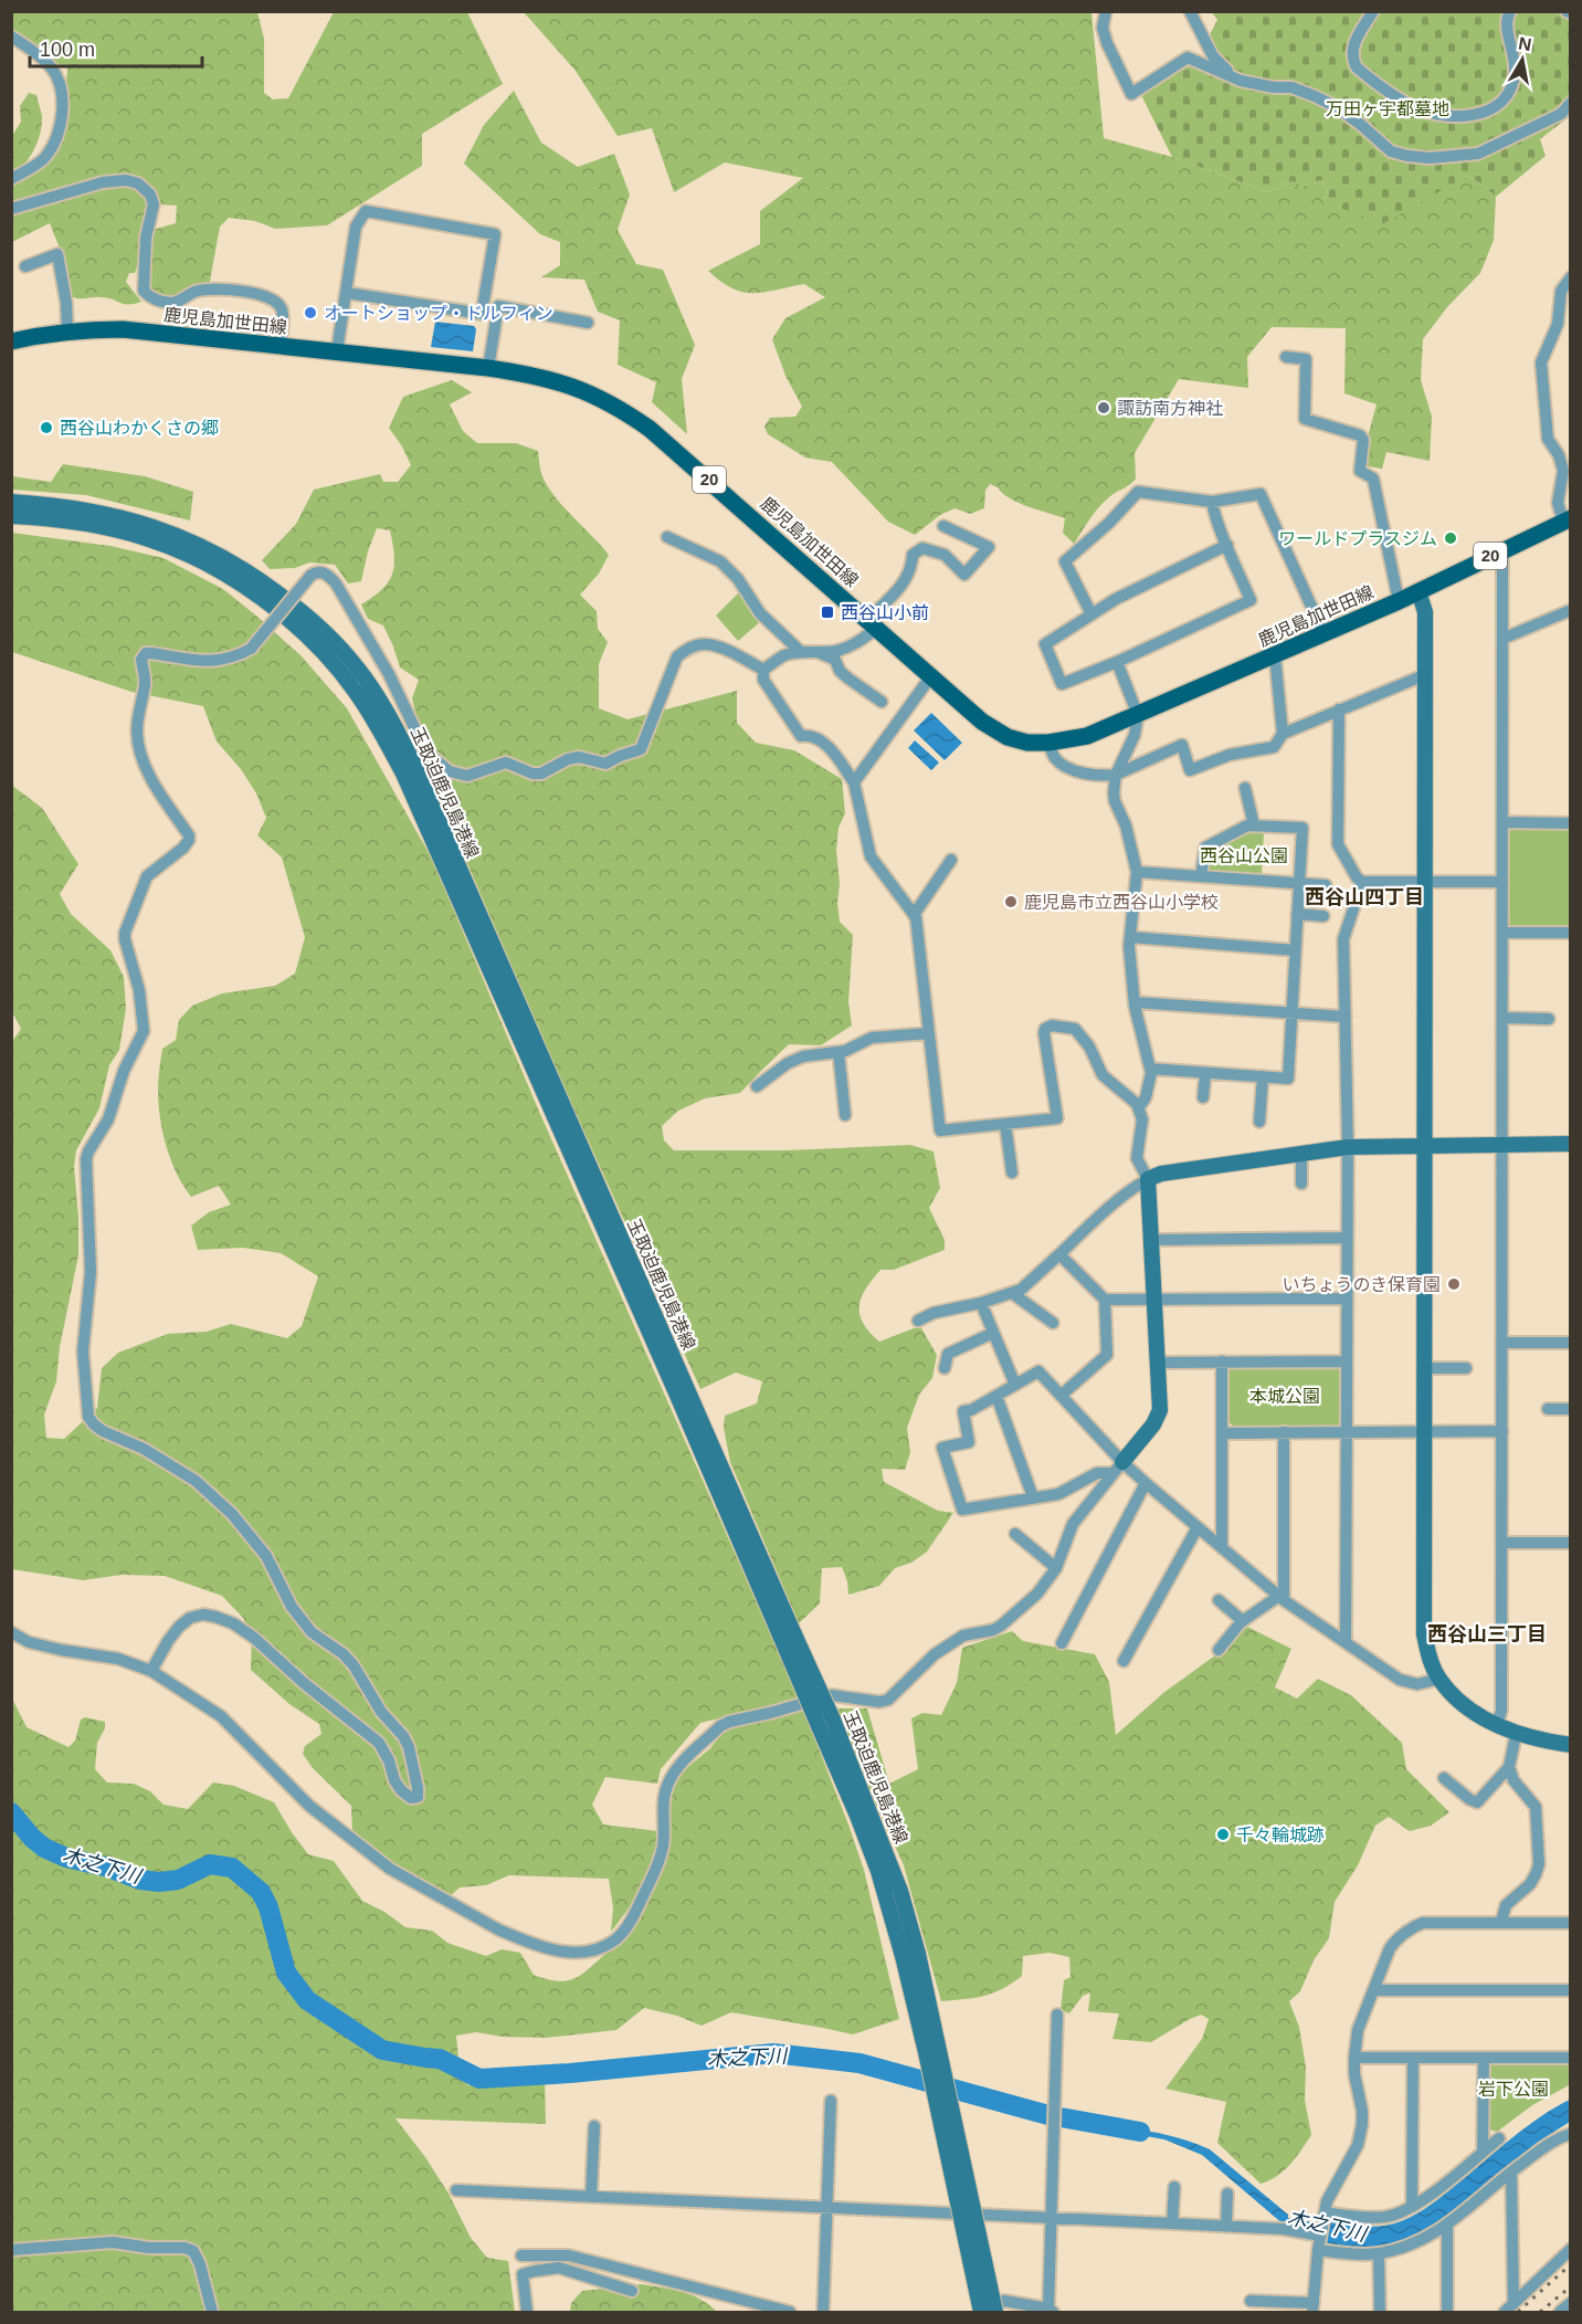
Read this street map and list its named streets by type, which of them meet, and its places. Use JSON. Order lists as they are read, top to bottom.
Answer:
{
  "streets": {
    "main road": ["鹿児島加世田線", "20", "玉取迫鹿児島港線"]
  },
  "districts": ["西谷山四丁目", "西谷山三丁目"],
  "water": ["木之下川"],
  "parks": [
    "万田ヶ宇都墓地",
    "西谷山公園",
    "本城公園",
    "岩下公園"
  ],
  "places": {
    "other": [
      "オートショップ・ドルフィン",
      "諏訪南方神社",
      "西谷山わかくさの郷",
      "ワールドプラスジム",
      "鹿児島市立西谷山小学校",
      "いちょうのき保育園",
      "千々輪城跡"
    ],
    "transit": ["西谷山小前"]
  },
  "scale_bar": "100 m",
  "north": "top"
}
